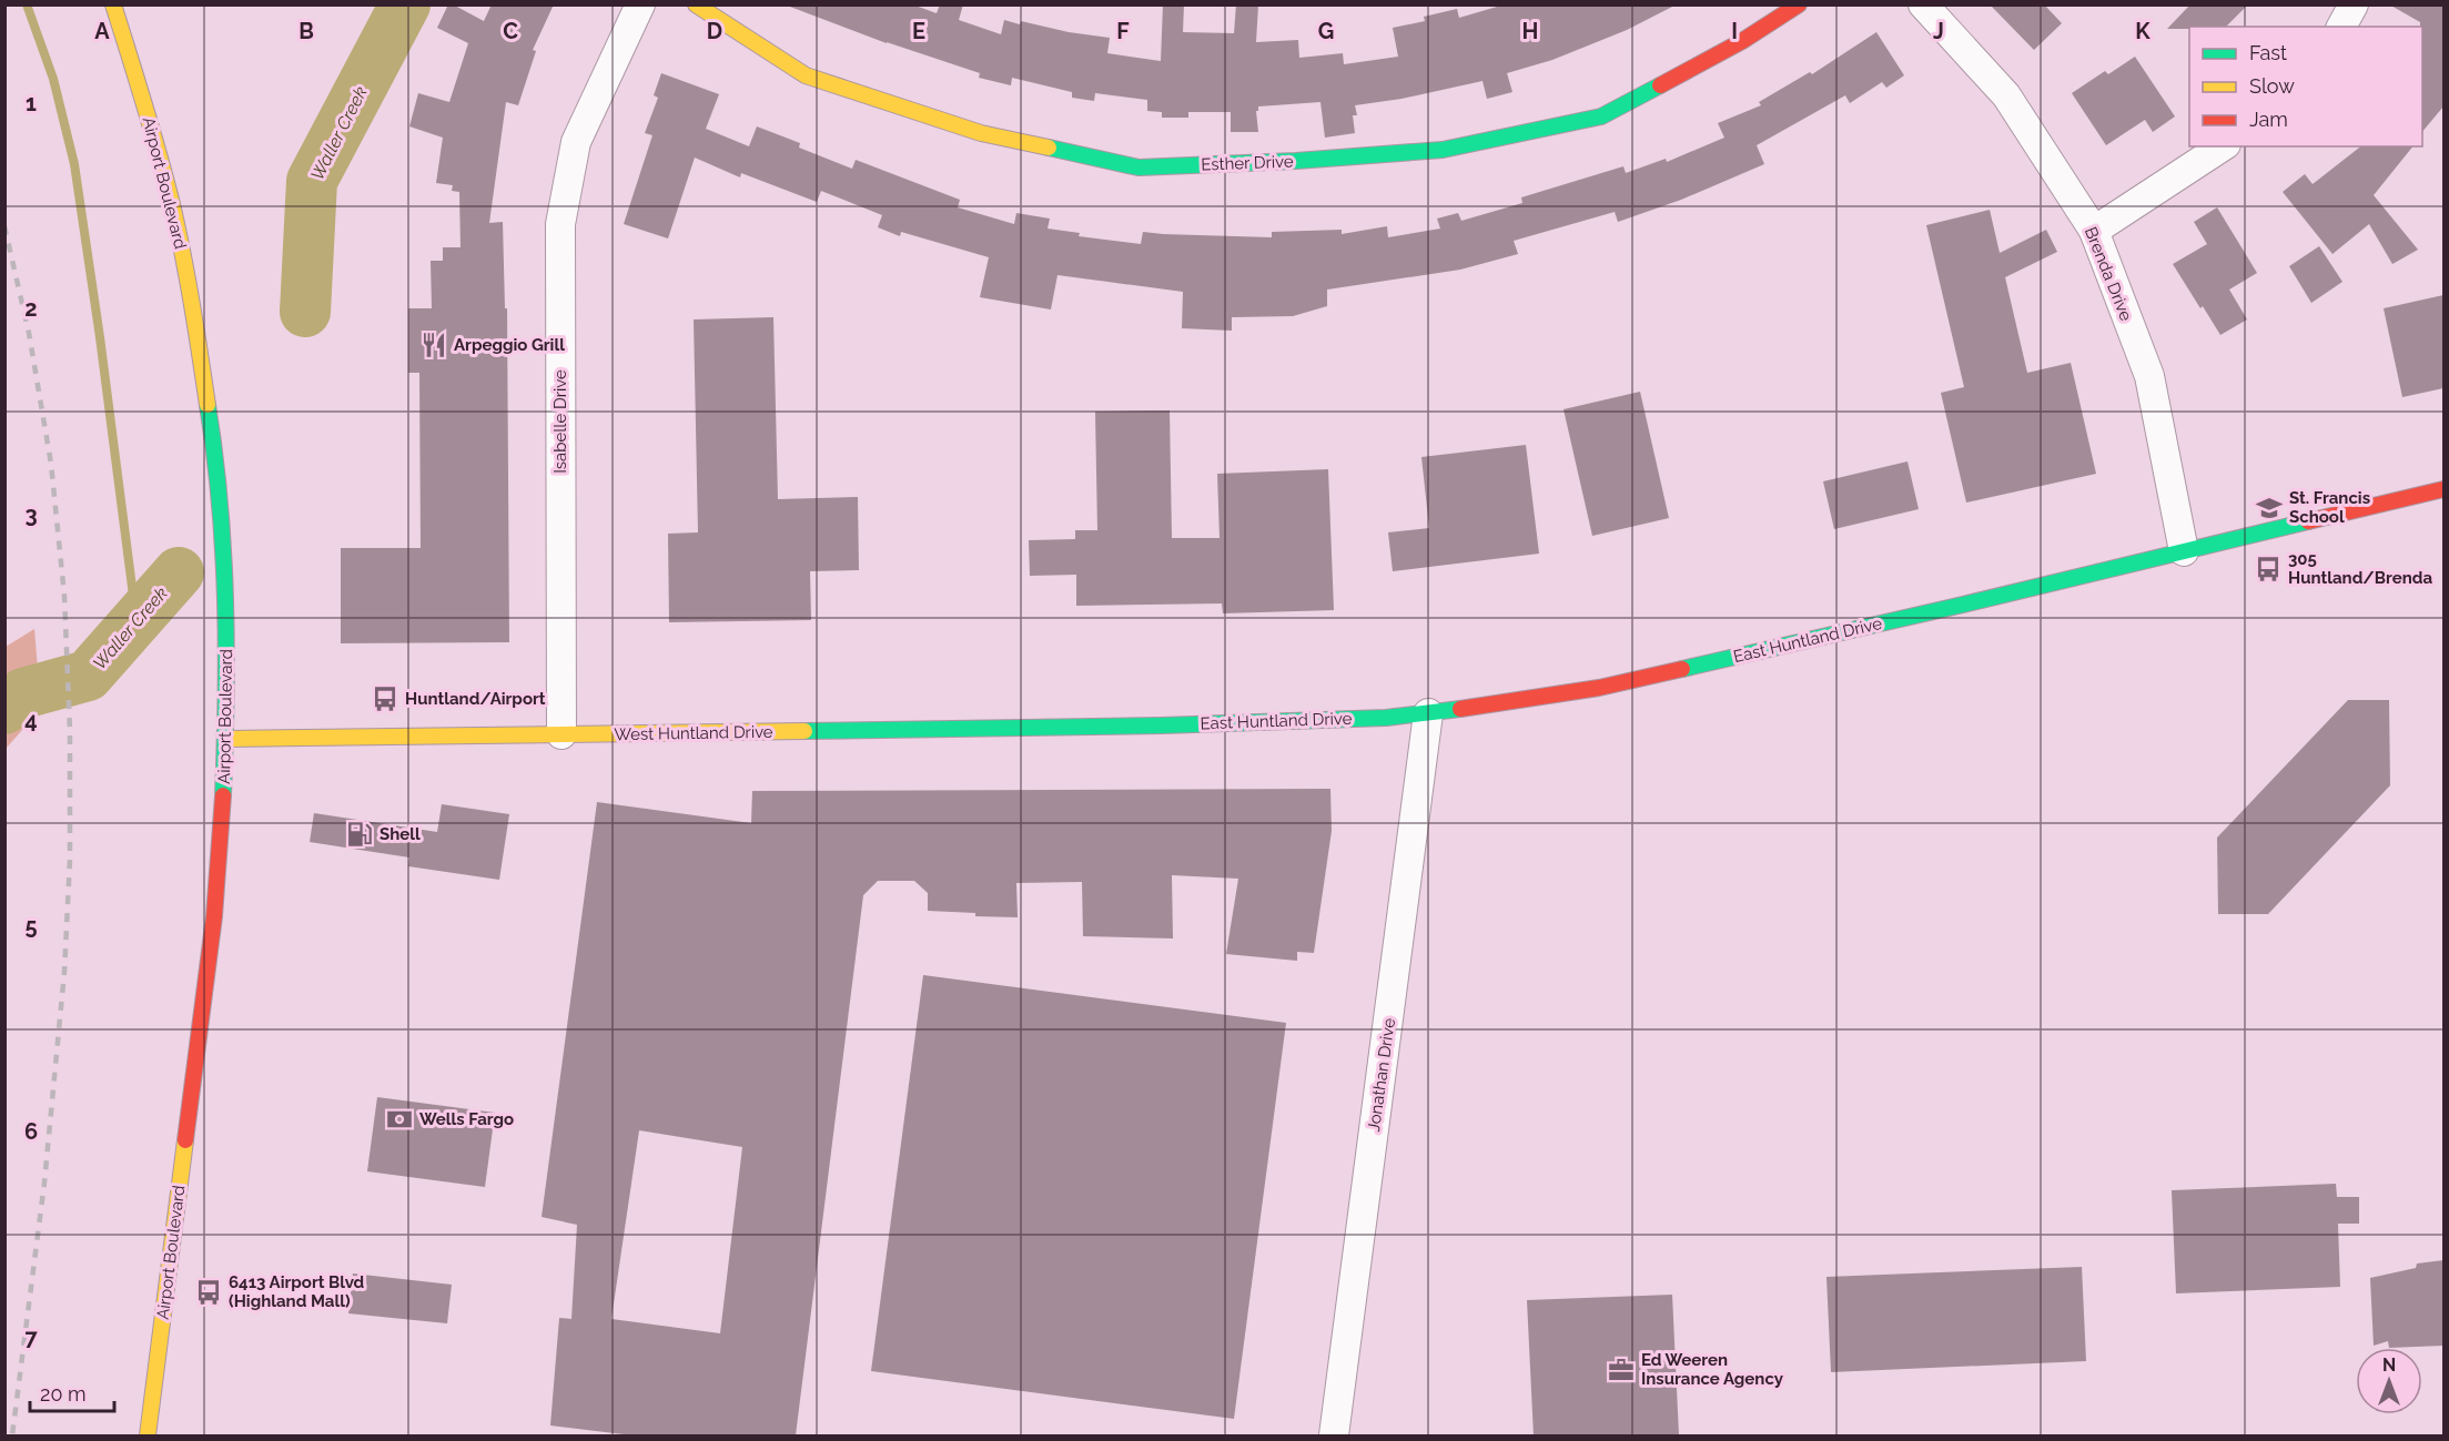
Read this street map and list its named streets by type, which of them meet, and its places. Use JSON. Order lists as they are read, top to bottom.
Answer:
{
  "streets": {
    "street": [
      "Esther Drive",
      "Airport Boulevard",
      "Brenda Drive",
      "Isabelle Drive",
      "East Huntland Drive",
      "West Huntland Drive",
      "Jonathan Drive"
    ]
  },
  "crossings": [
    ["Airport Boulevard", "West Huntland Drive"],
    ["Brenda Drive", "East Huntland Drive"],
    ["Isabelle Drive", "West Huntland Drive"],
    ["East Huntland Drive", "West Huntland Drive"],
    ["East Huntland Drive", "Jonathan Drive"]
  ],
  "water": ["Waller Creek"],
  "places": {
    "restaurant": ["Arpeggio Grill"],
    "school or university": ["St. Francis School"],
    "bus stop": ["305 Huntland/Brenda", "Huntland/Airport", "6413 Airport Blvd (Highland Mall)"],
    "fuel station": ["Shell"],
    "bank": ["Wells Fargo"],
    "office": ["Ed Weeren Insurance Agency"]
  },
  "legend": ["Fast", "Slow", "Jam"],
  "scale_bar": "20 m",
  "north": "top",
  "grid": {
    "columns": [
      "A",
      "B",
      "C",
      "D",
      "E",
      "F",
      "G",
      "H",
      "I",
      "J",
      "K"
    ],
    "rows": [
      "1",
      "2",
      "3",
      "4",
      "5",
      "6",
      "7"
    ]
  }
}
